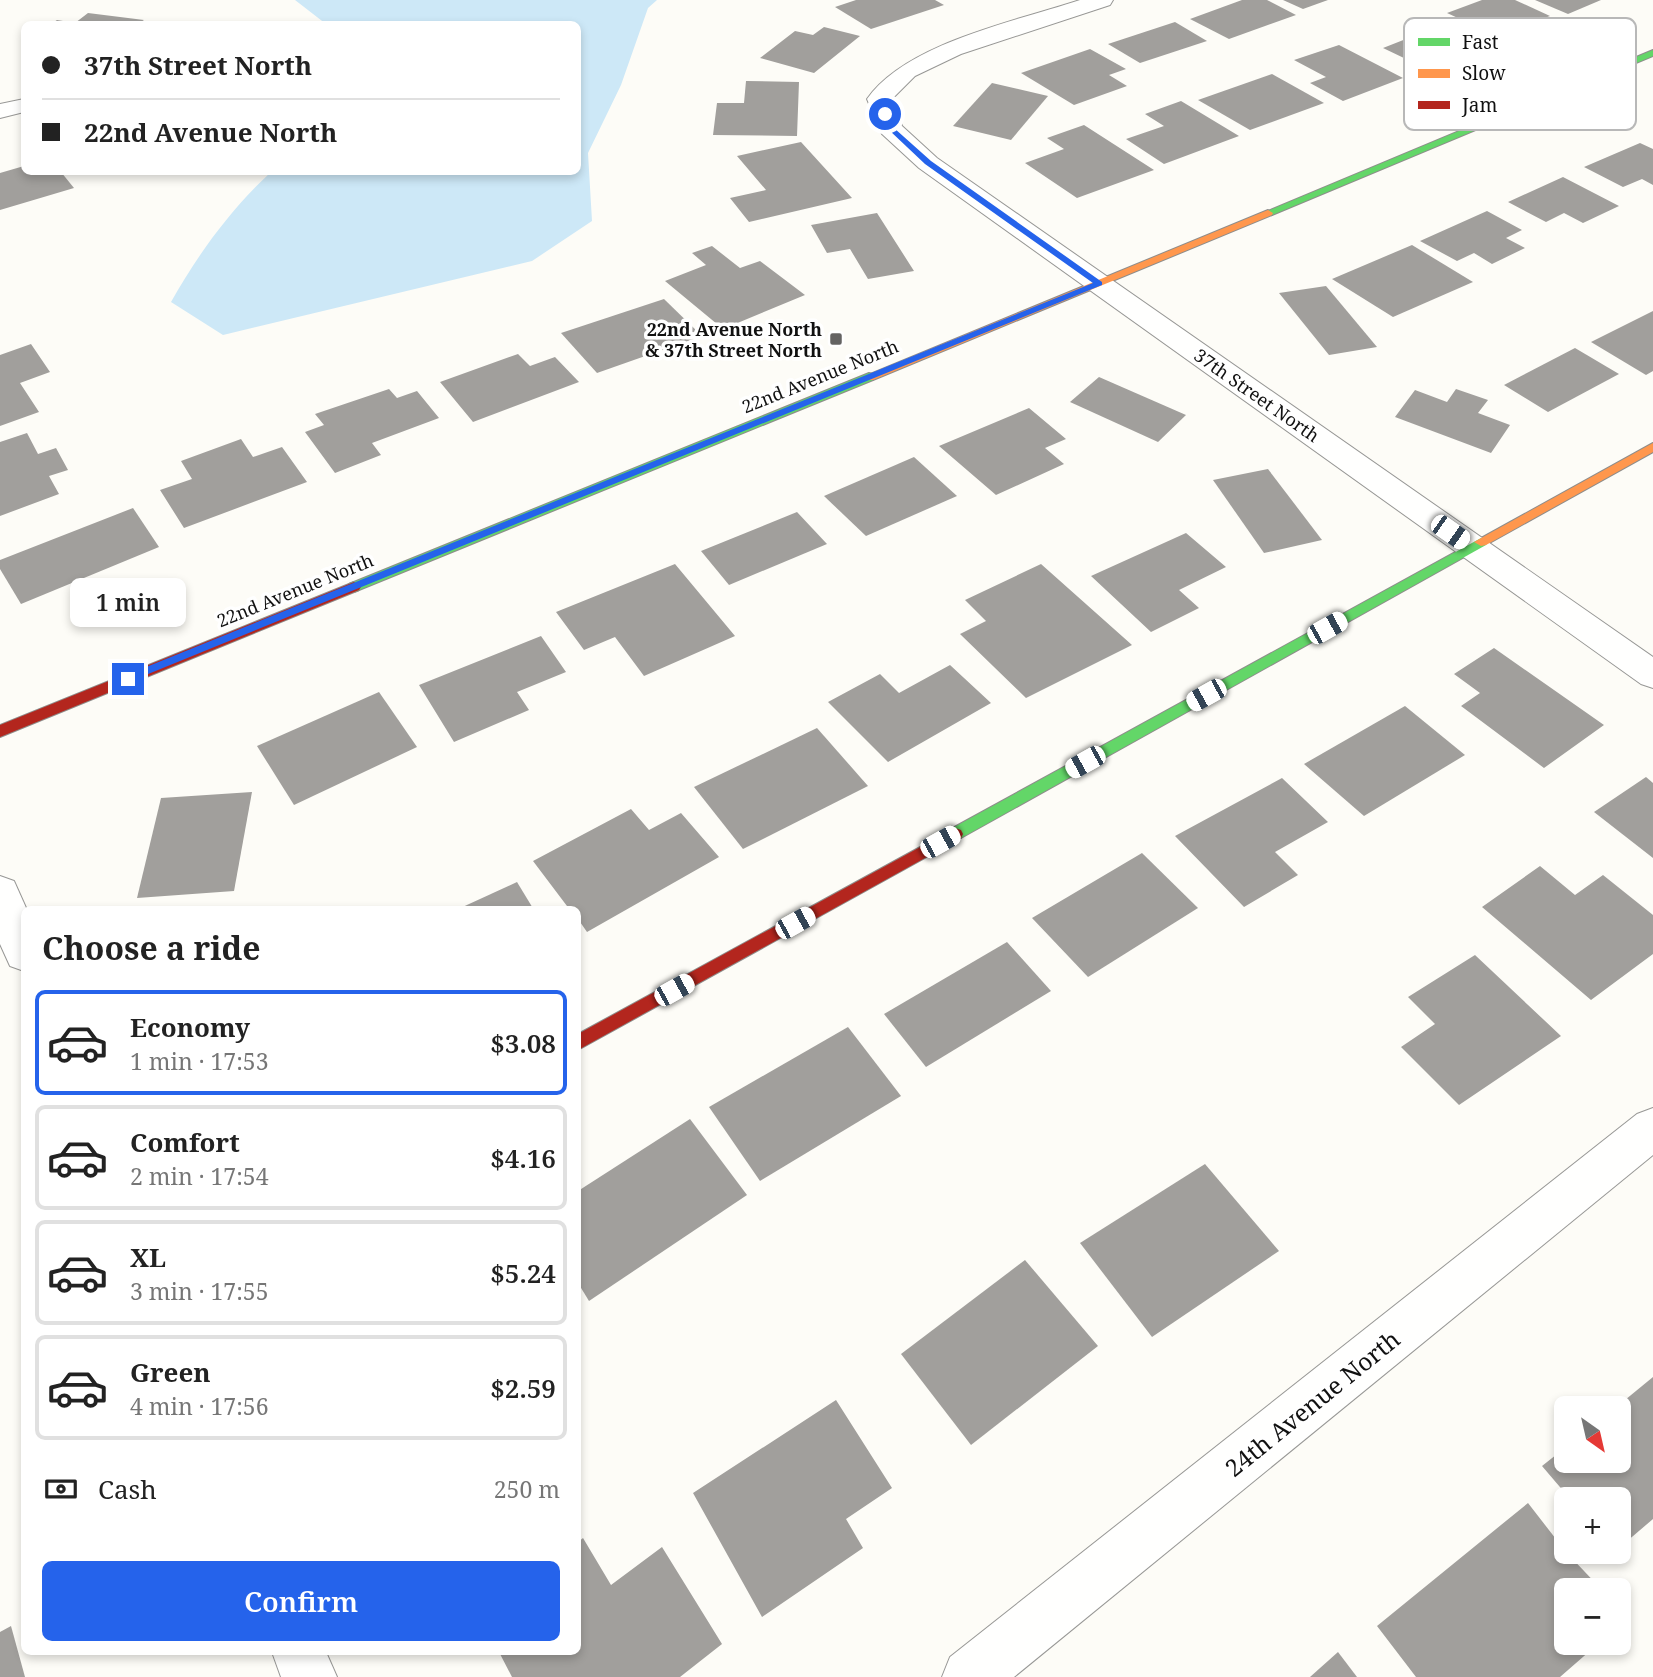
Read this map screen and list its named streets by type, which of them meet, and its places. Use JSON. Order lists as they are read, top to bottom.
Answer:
{
  "streets": {
    "main road": ["22nd Avenue North"],
    "street": ["37th Street North", "24th Avenue North"]
  },
  "crossings": [
    ["22nd Avenue North", "37th Street North"]
  ],
  "places": {
    "transit": ["22nd Avenue North & 37th Street North"]
  },
  "legend": ["Fast", "Slow", "Jam"],
  "north": "bottom right",
  "page": {
    "banner": ["37th Street North", "22nd Avenue North"],
    "bubble": "1 min",
    "heading": "Choose a ride",
    "list": [
      {
        "name": "Economy",
        "note": "1 min · 17:53",
        "value": "$3.08"
      },
      {
        "name": "Comfort",
        "note": "2 min · 17:54",
        "value": "$4.16"
      },
      {
        "name": "XL",
        "note": "3 min · 17:55",
        "value": "$5.24"
      },
      {
        "name": "Green",
        "note": "4 min · 17:56",
        "value": "$2.59"
      }
    ],
    "map_buttons": ["+", "−"],
    "pay": ["Cash", "250 m"],
    "buttons": "Confirm"
  }
}
